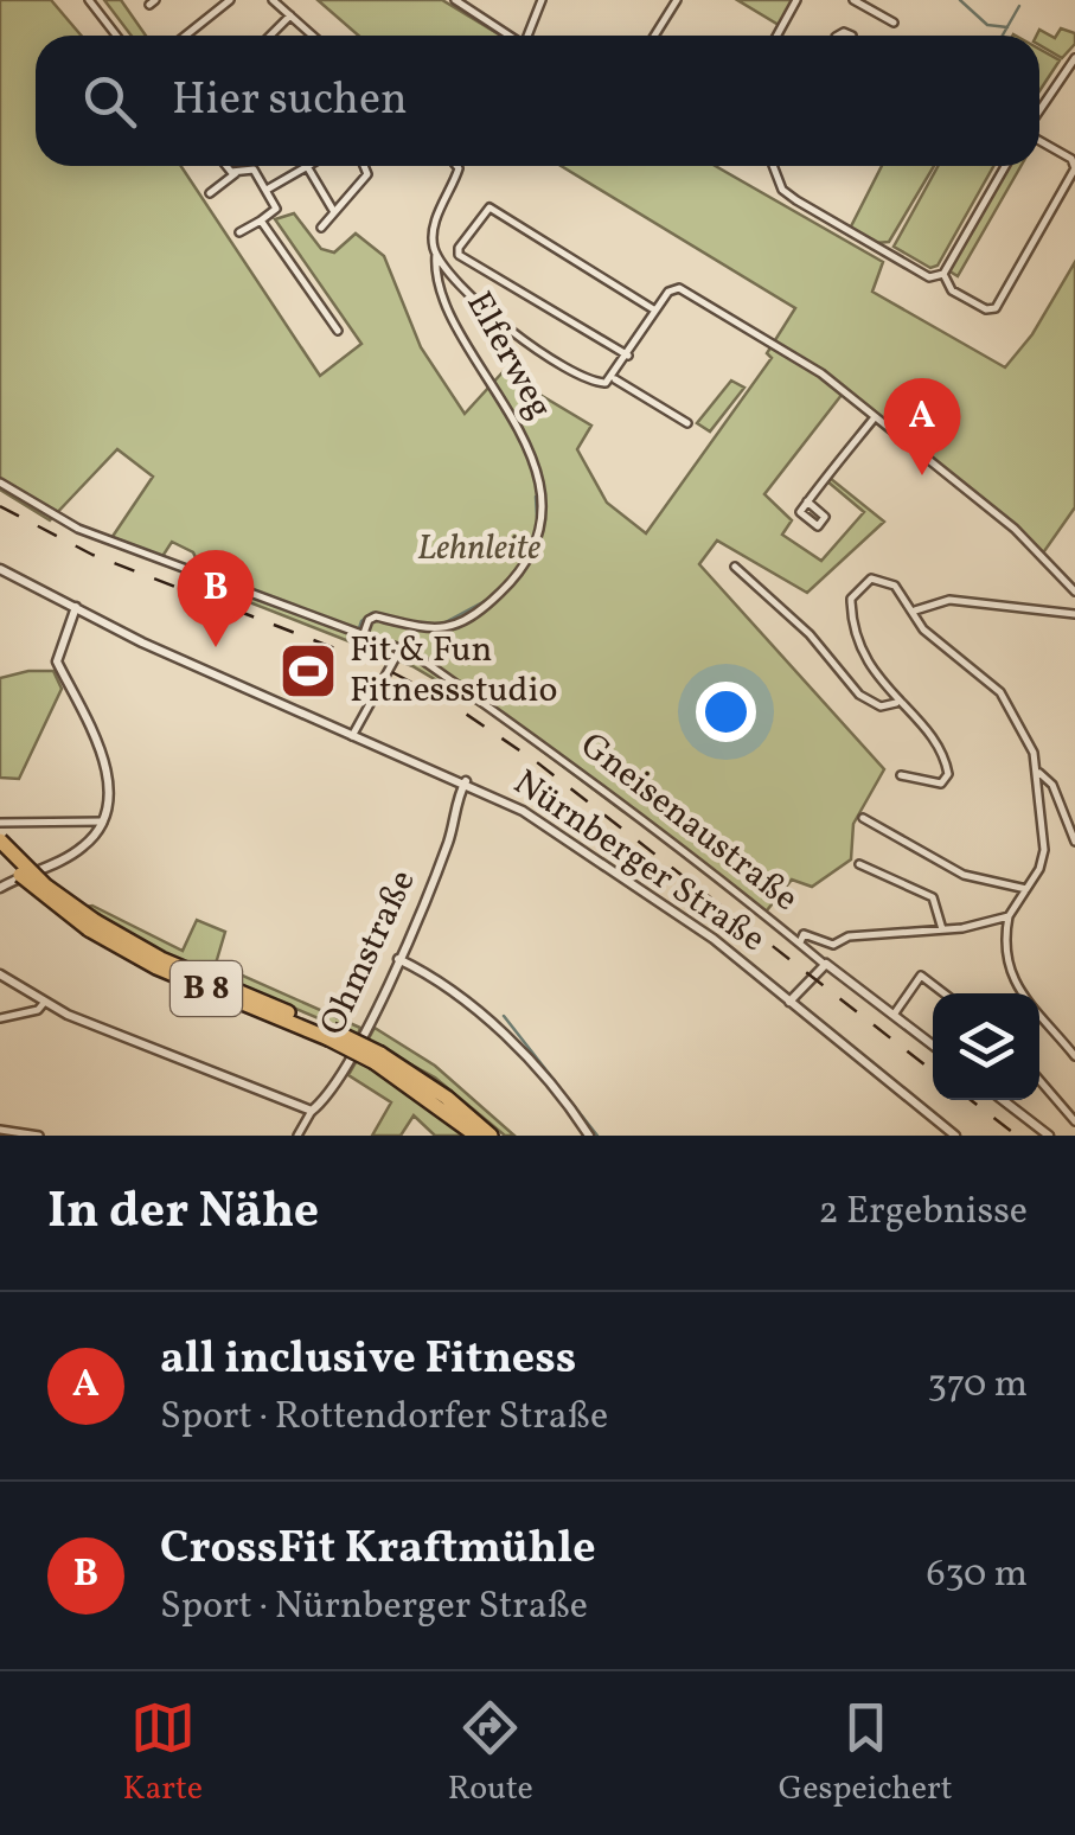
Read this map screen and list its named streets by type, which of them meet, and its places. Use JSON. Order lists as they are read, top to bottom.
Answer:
{
  "streets": {
    "highway": ["B 8"],
    "street": [
      "Elferweg",
      "Gneisenaustraße",
      "Nürnberger Straße",
      "Ohmstraße"
    ]
  },
  "crossings": [
    ["Nürnberger Straße", "Ohmstraße"]
  ],
  "parks": ["Lehnleite"],
  "places": {
    "sports": ["Fit & Fun Fitnessstudio"]
  },
  "page": {
    "search": "Hier suchen",
    "pins": ["A", "B"],
    "heading": ["In der Nähe", "2 Ergebnisse"],
    "list": [
      {
        "mark": "A",
        "name": "all inclusive Fitness",
        "note": "Sport · Rottendorfer Straße",
        "value": "370 m"
      },
      {
        "mark": "B",
        "name": "CrossFit Kraftmühle",
        "note": "Sport · Nürnberger Straße",
        "value": "630 m"
      }
    ],
    "nav": ["Karte", "Route", "Gespeichert"]
  }
}
